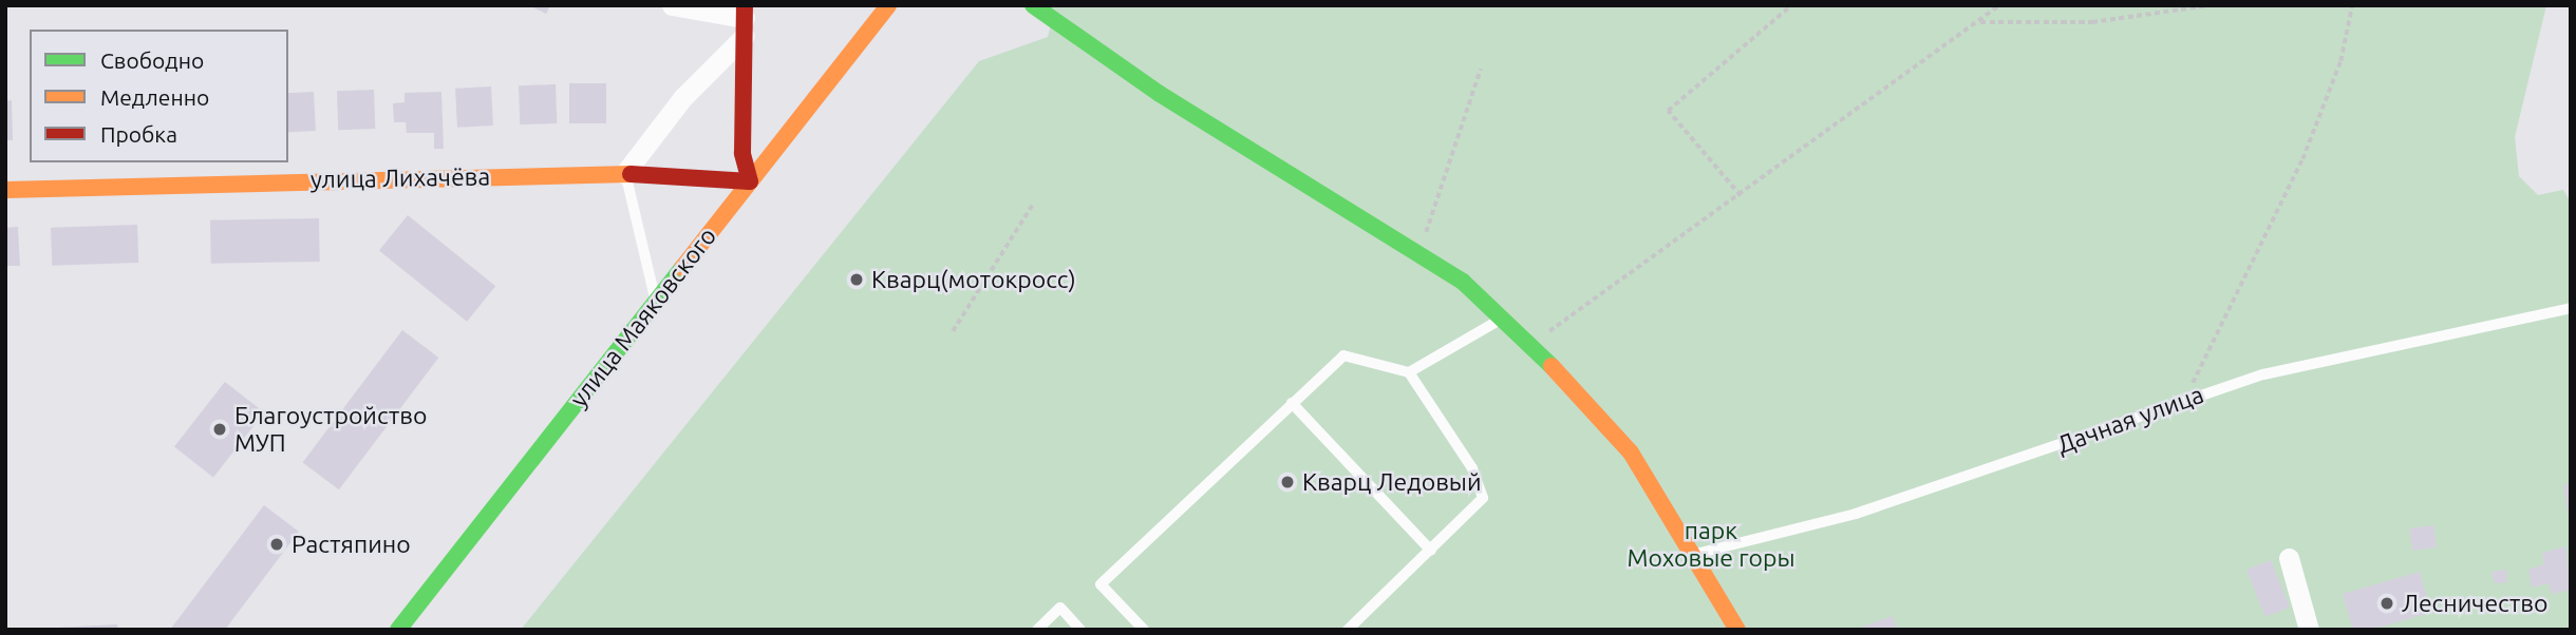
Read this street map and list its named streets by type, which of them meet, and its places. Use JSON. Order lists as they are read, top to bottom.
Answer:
{
  "streets": {
    "street": ["улица Лихачёва", "улица Маяковского"],
    "lane": ["Дачная улица"]
  },
  "crossings": [
    ["улица Лихачёва", "улица Маяковского"]
  ],
  "parks": ["парк Моховые горы"],
  "places": [
    "Кварц(мотокросс)",
    "Благоустройство МУП",
    "Кварц Ледовый",
    "Растяпино",
    "Лесничество"
  ],
  "legend": ["Свободно", "Медленно", "Пробка"]
}
